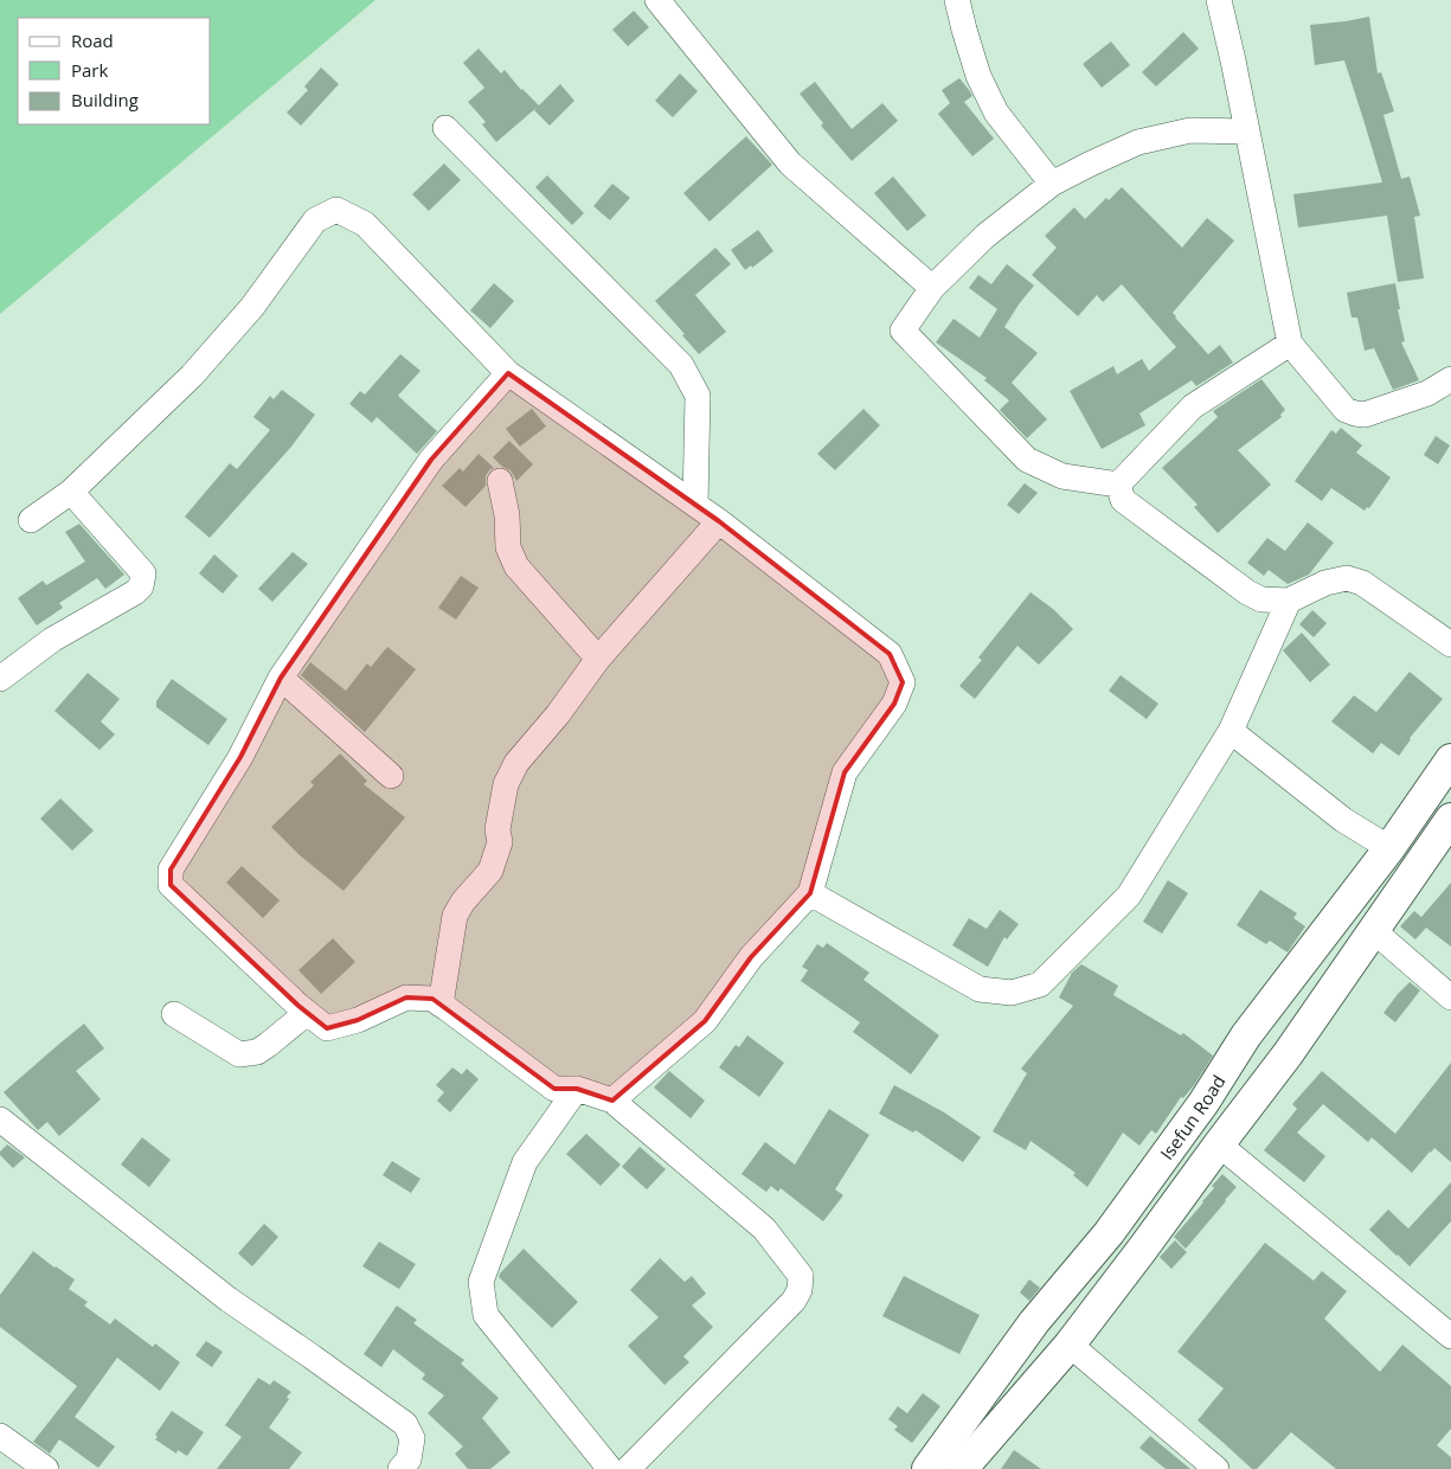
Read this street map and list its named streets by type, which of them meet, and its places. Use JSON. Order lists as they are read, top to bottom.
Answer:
{
  "streets": {
    "street": ["Isefun Road"]
  },
  "legend": ["Road", "Park", "Building"]
}
